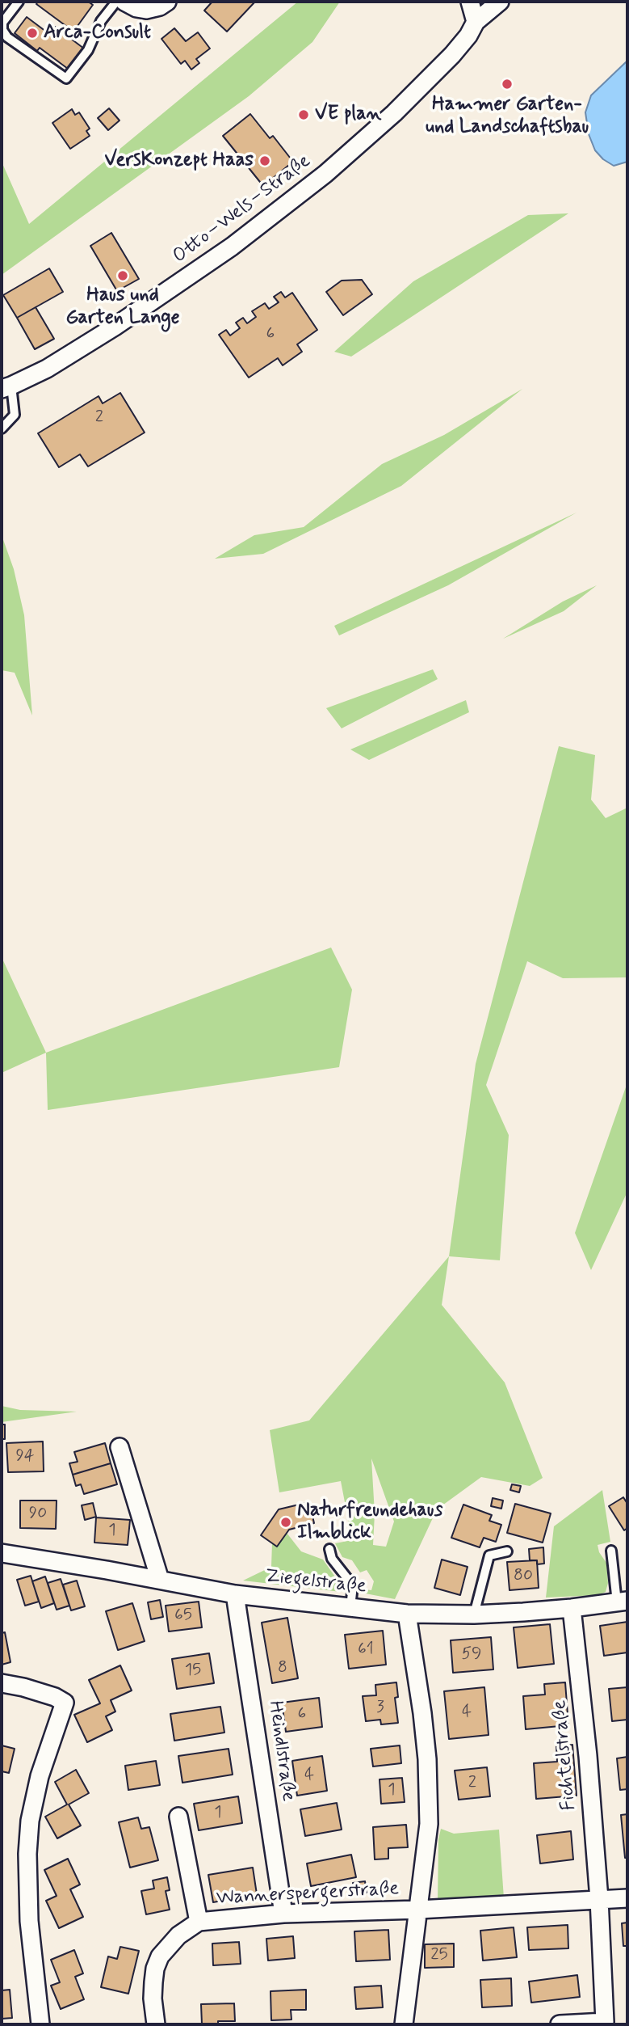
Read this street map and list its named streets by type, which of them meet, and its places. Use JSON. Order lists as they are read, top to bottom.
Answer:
{
  "streets": {
    "street": [
      "Otto–Wels–Straße",
      "Ziegelstraße",
      "Heindlstraße",
      "Fichtelstraße",
      "Wannerspergerstraße"
    ]
  },
  "crossings": [
    ["Ziegelstraße", "Heindlstraße"],
    ["Ziegelstraße", "Fichtelstraße"],
    ["Heindlstraße", "Wannerspergerstraße"],
    ["Fichtelstraße", "Wannerspergerstraße"]
  ],
  "places": [
    "Arca-Consult",
    "Hammer Garten- und Landschaftsbau",
    "VE plan",
    "VersKonzept Haas",
    "Haus und Garten Lange",
    "Naturfreundehaus Ilmblick"
  ],
  "house_numbers": [
    "6",
    "2",
    "94",
    "90",
    "1",
    "80",
    "65",
    "61",
    "59",
    "8",
    "15",
    "3",
    "4",
    "6",
    "4",
    "2",
    "1",
    "1",
    "25"
  ]
}
